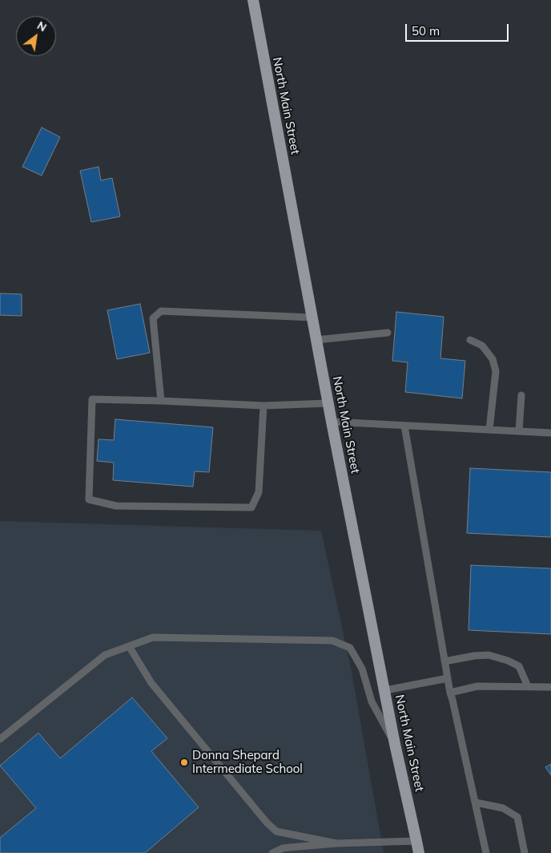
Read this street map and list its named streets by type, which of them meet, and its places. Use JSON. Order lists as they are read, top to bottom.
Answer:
{
  "streets": {
    "main road": ["North Main Street"]
  },
  "places": ["Donna Shepard Intermediate School"],
  "scale_bar": "50 m",
  "north": "top right"
}
